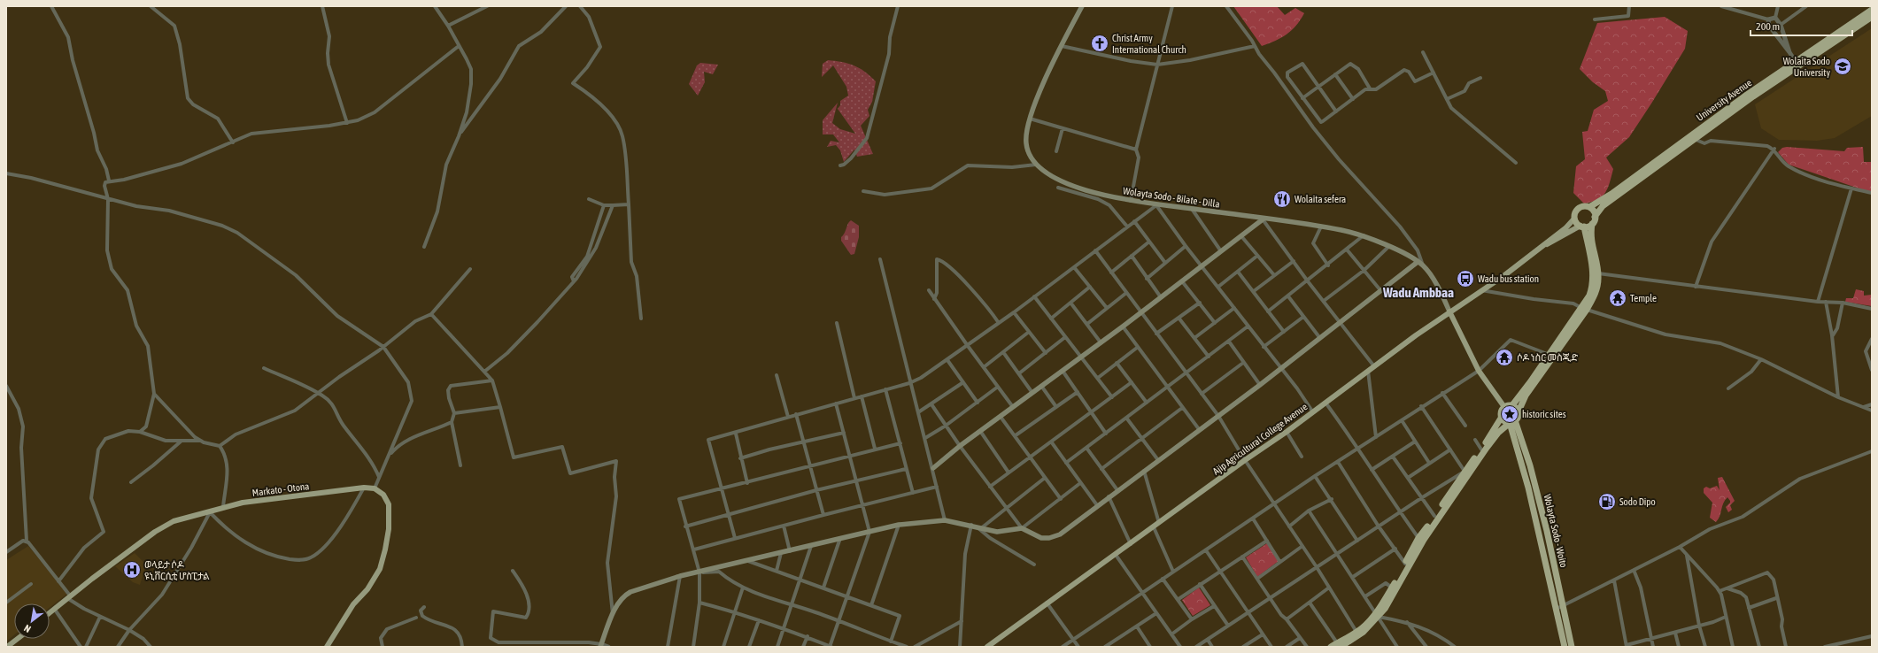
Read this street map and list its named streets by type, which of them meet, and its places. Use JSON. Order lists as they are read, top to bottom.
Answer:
{
  "streets": {
    "highway": ["University Avenue", "Wolayta Sodo - Woito"],
    "main road": ["Wolayta Sodo - Bilate - Dilla", "Ajip Agricultural College Avenue", "Markato - Otona"]
  },
  "crossings": [
    ["Wolayta Sodo - Bilate - Dilla", "Ajip Agricultural College Avenue"]
  ],
  "districts": ["Wadu Ambbaa"],
  "places": {
    "church": ["Christ Army International Church"],
    "school or university": ["Wolaita Sodo University"],
    "restaurant": ["Wolaita sefera"],
    "bus stop": ["Wadu bus station"],
    "temple": ["Temple", "ሶዶ ነስር መስጂድ"],
    "place": ["historic sites"],
    "fuel station": ["Sodo Dipo"],
    "hospital": ["ወላይታ ሶዶ ዩኒቨርሲቲ ሆስፒታል"]
  },
  "scale_bar": "200 m",
  "north": "bottom left"
}
